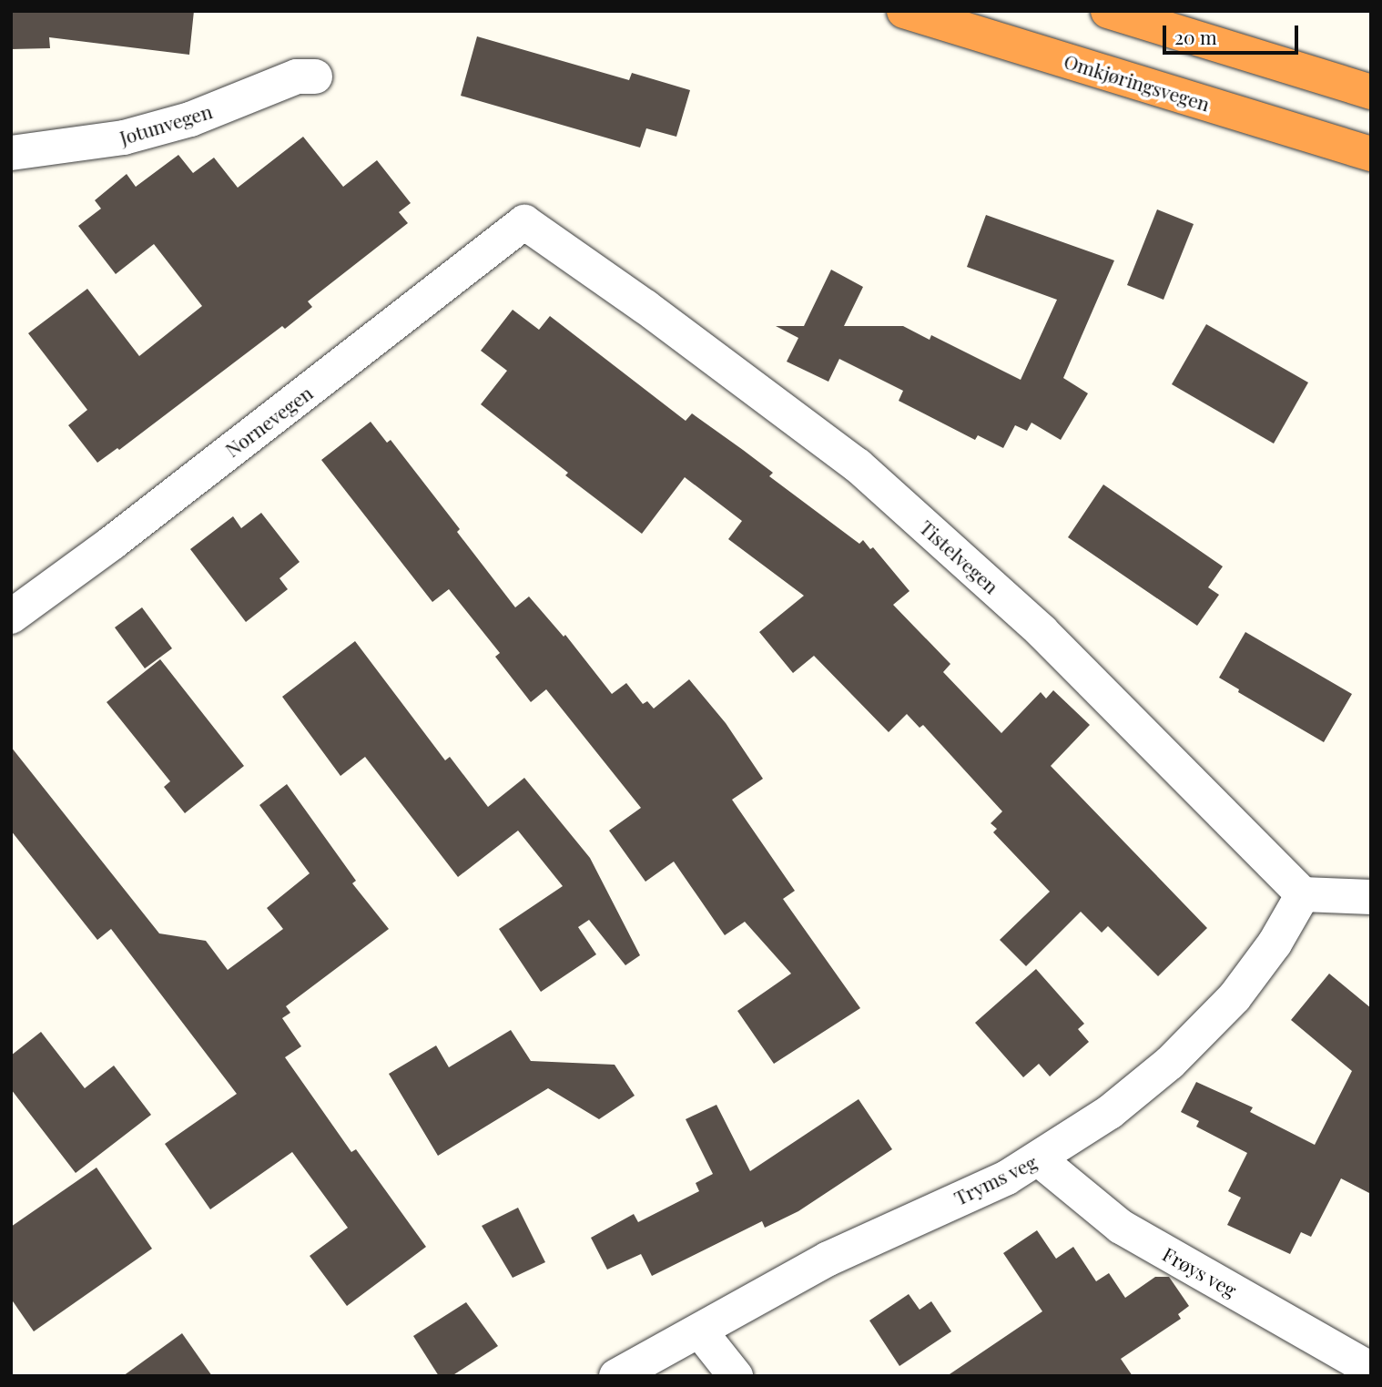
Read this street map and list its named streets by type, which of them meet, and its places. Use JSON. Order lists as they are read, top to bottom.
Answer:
{
  "streets": {
    "highway": ["Omkjøringsvegen"],
    "street": [
      "Jotunvegen",
      "Nornevegen",
      "Tistelvegen",
      "Tryms veg",
      "Frøys veg"
    ]
  },
  "crossings": [
    ["Nornevegen", "Tistelvegen"],
    ["Tistelvegen", "Tryms veg"],
    ["Tryms veg", "Frøys veg"]
  ],
  "scale_bar": "20 m"
}
